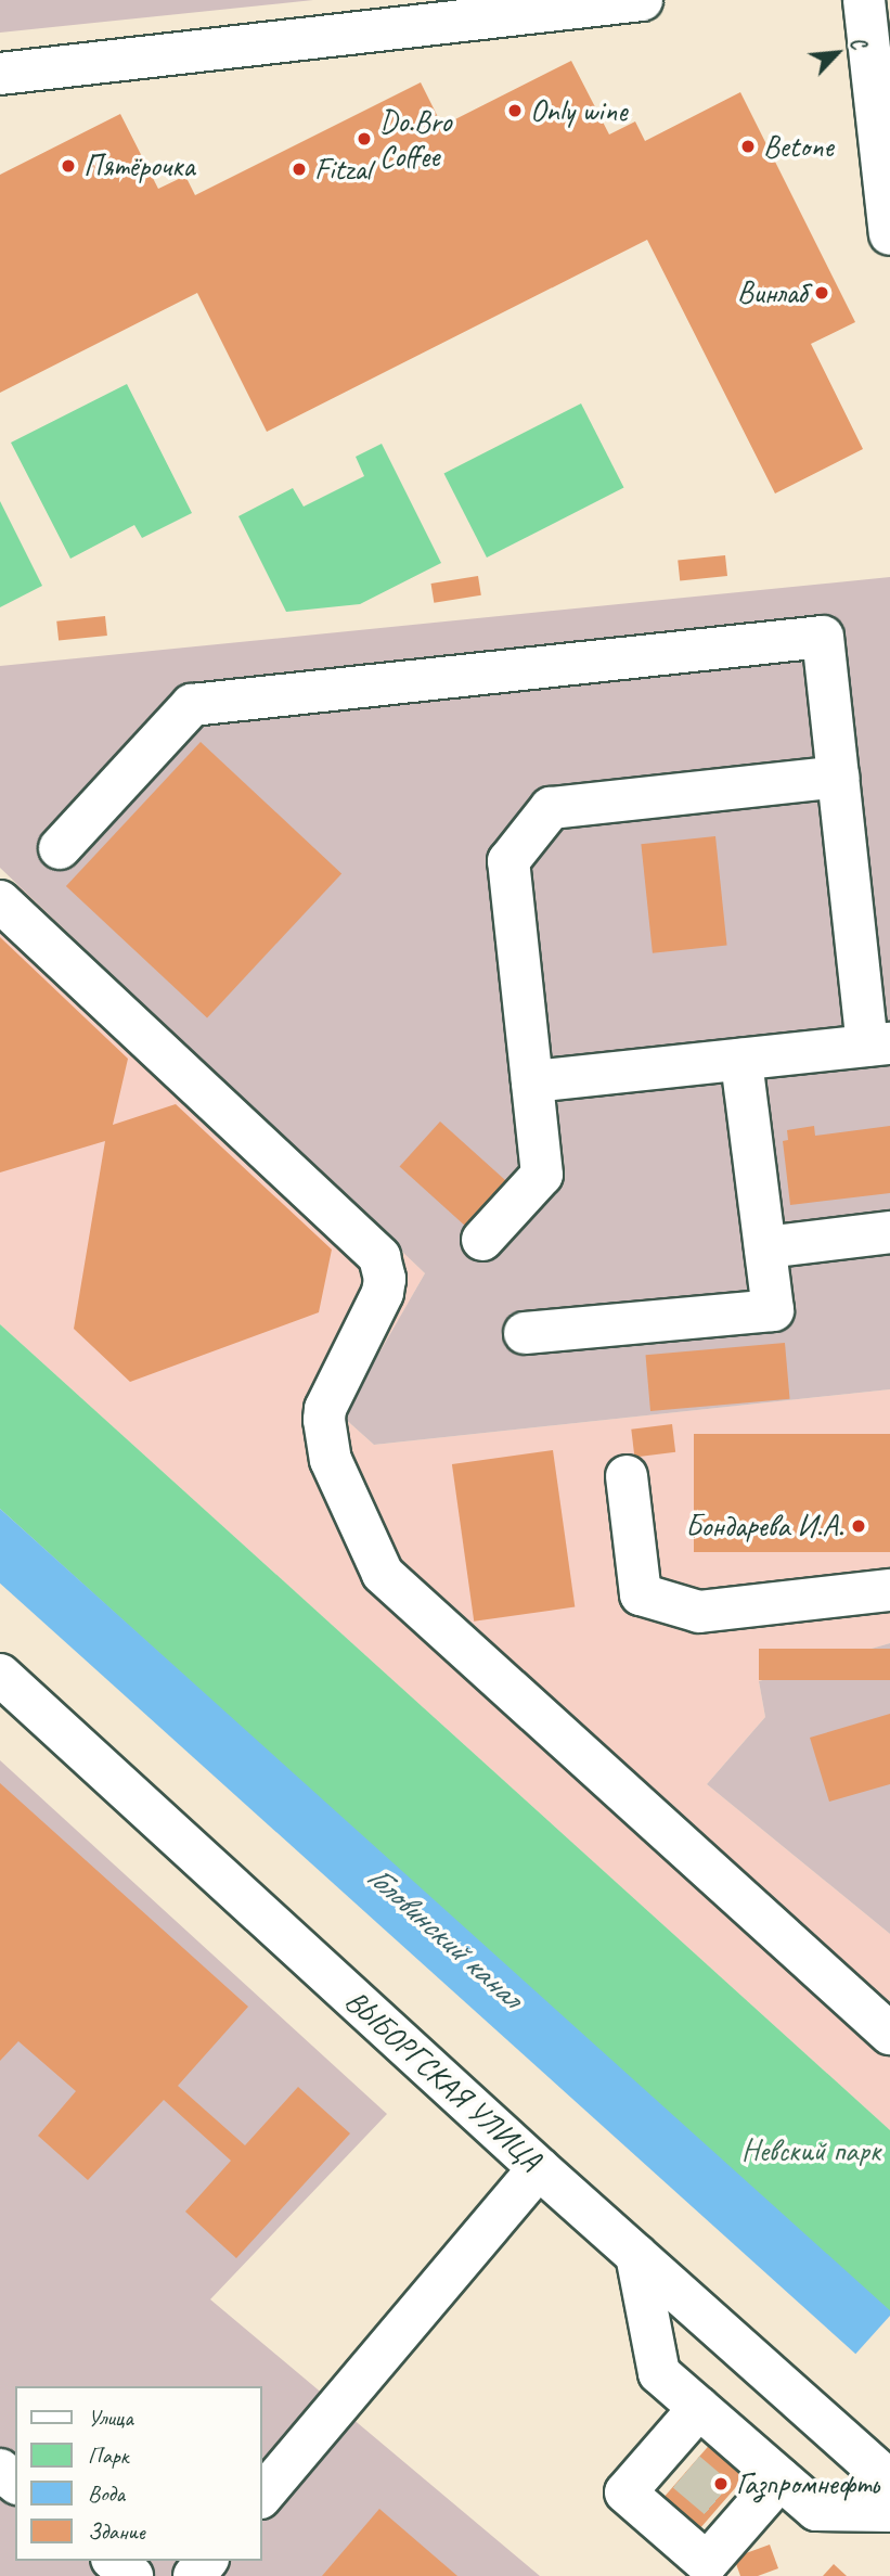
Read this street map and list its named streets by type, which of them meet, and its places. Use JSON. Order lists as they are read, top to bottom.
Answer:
{
  "streets": {
    "street": ["ВЫБОРГСКАЯ УЛИЦА"]
  },
  "water": ["Головинский канал"],
  "parks": ["Невский парк"],
  "places": [
    "Only wine",
    "Do.Bro Coffee",
    "Betone",
    "Пятёрочка",
    "Fitzal",
    "Винлаб",
    "Бондарева И.А.",
    "Газпромнефть"
  ],
  "legend": [
    "Улица",
    "Парк",
    "Вода",
    "Здание"
  ],
  "north": "top right"
}
